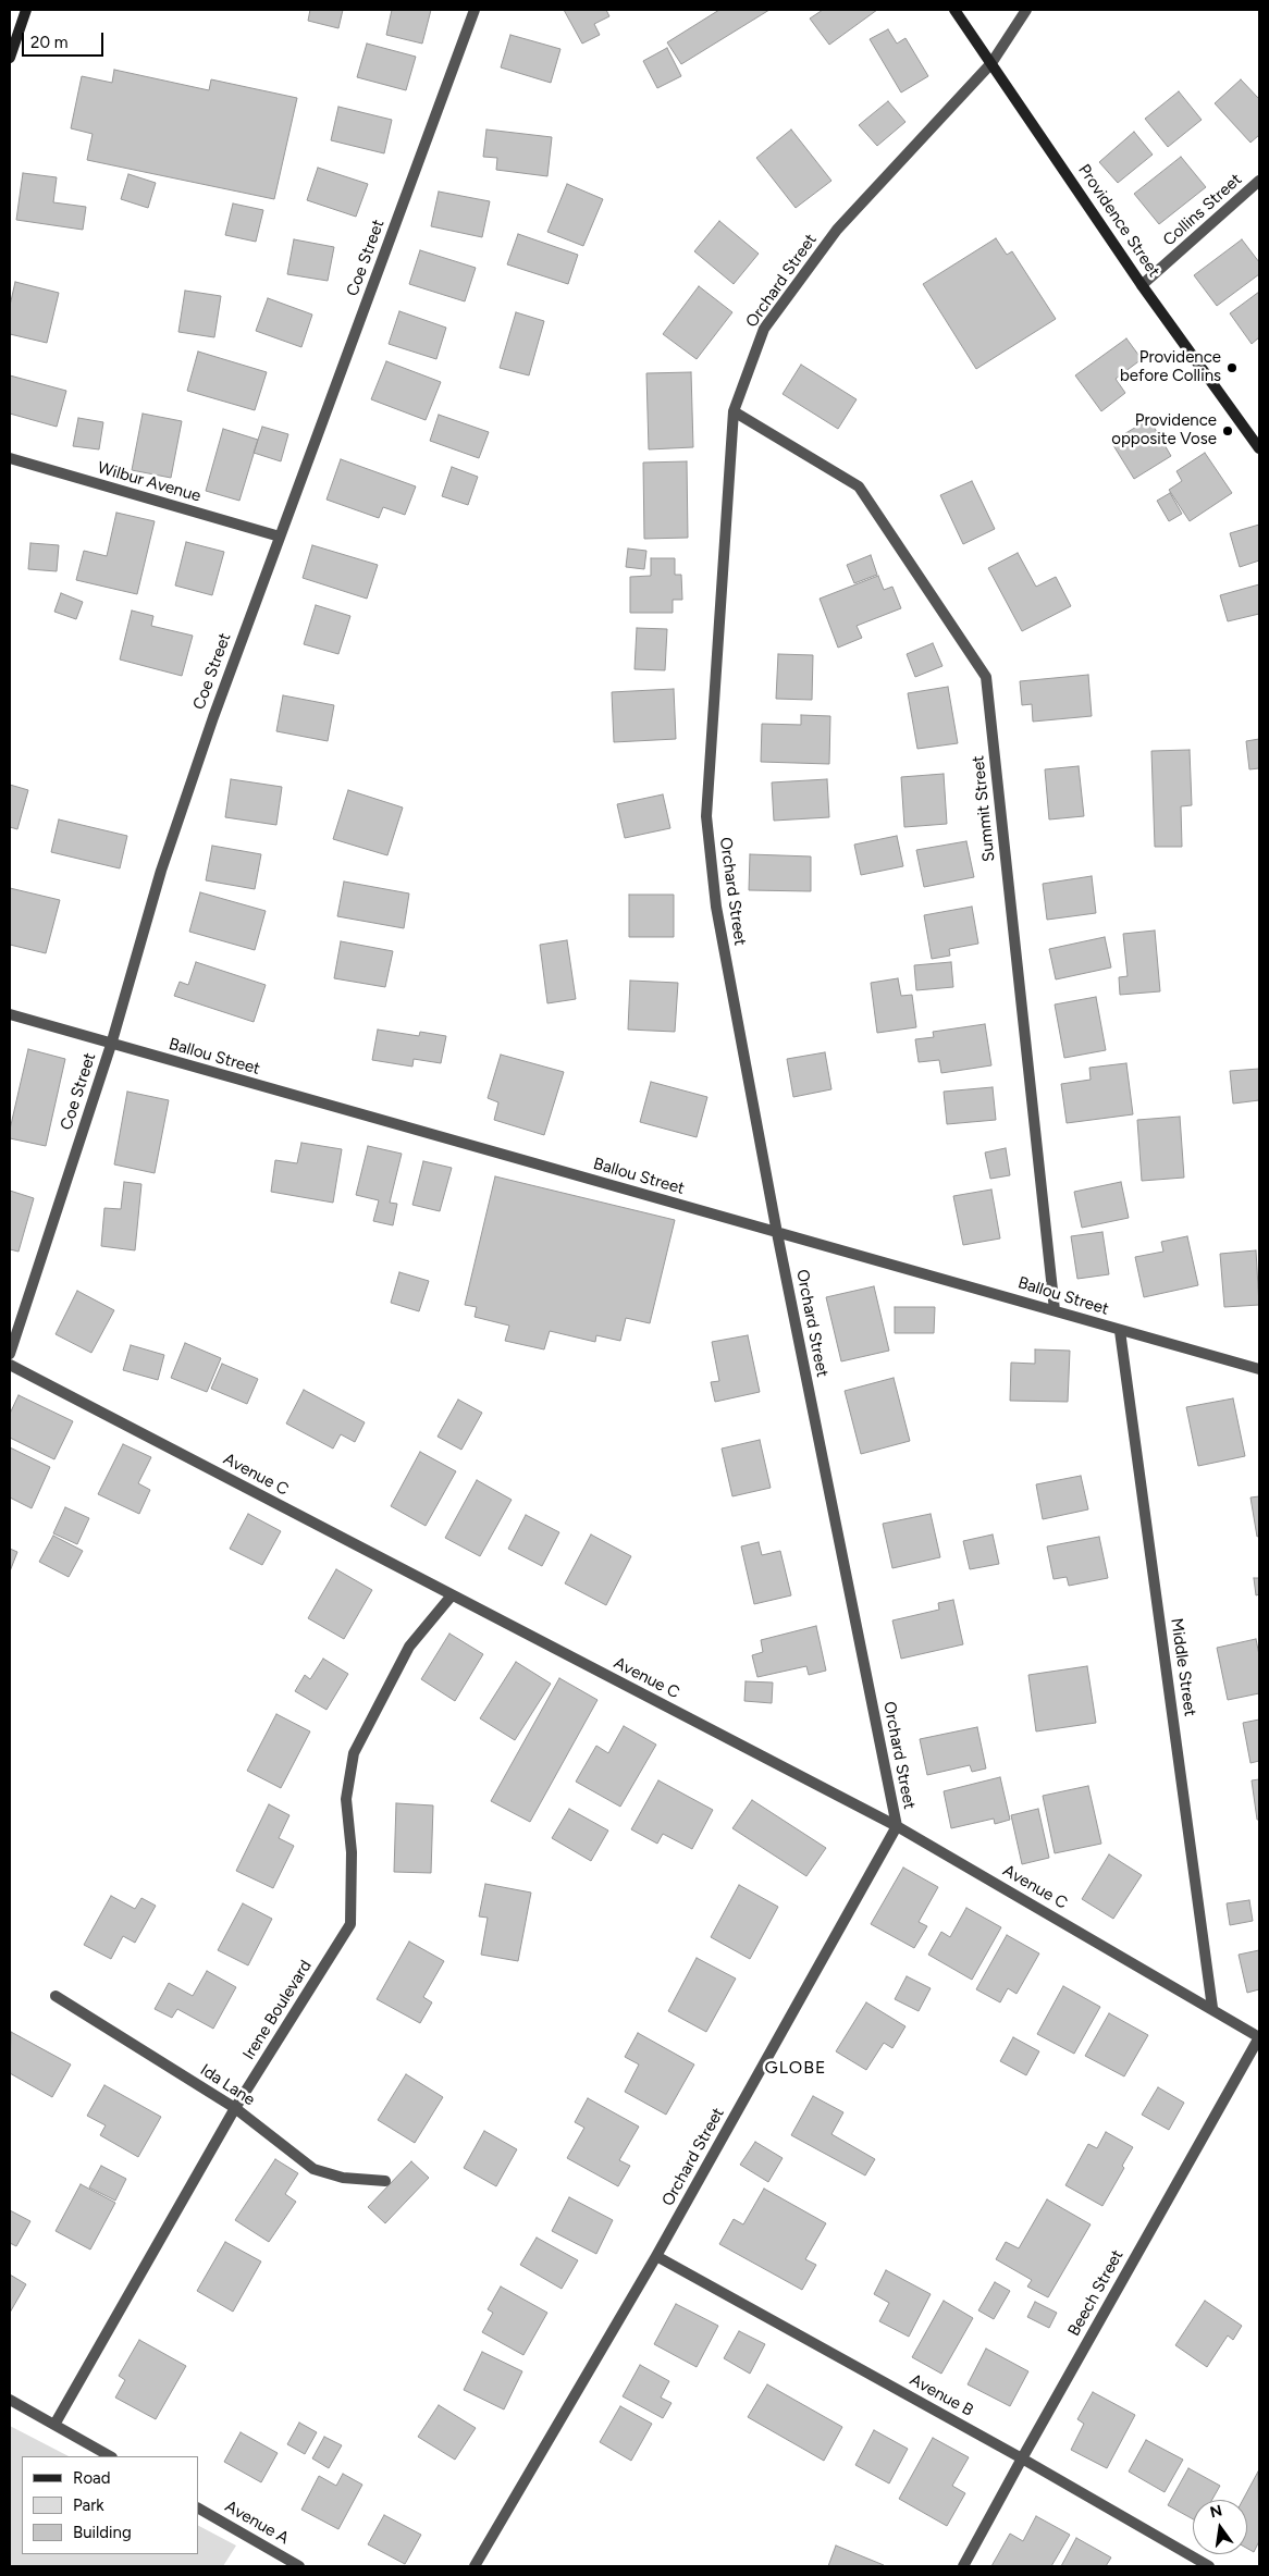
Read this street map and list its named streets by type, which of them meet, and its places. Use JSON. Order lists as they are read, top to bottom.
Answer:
{
  "streets": {
    "main road": ["Providence Street"],
    "street": [
      "Collins Street",
      "Coe Street",
      "Orchard Street",
      "Wilbur Avenue",
      "Summit Street",
      "Ballou Street",
      "Avenue C",
      "Middle Street",
      "Irene Boulevard",
      "Ida Lane",
      "Beech Street",
      "Avenue B",
      "Avenue A"
    ]
  },
  "crossings": [
    ["Collins Street", "Providence Street"],
    ["Providence Street", "Orchard Street"],
    ["Coe Street", "Wilbur Avenue"],
    ["Coe Street", "Ballou Street"],
    ["Orchard Street", "Summit Street"],
    ["Orchard Street", "Ballou Street"],
    ["Orchard Street", "Avenue C"],
    ["Orchard Street", "Avenue B"],
    ["Summit Street", "Ballou Street"],
    ["Ballou Street", "Middle Street"],
    ["Avenue C", "Middle Street"],
    ["Avenue C", "Irene Boulevard"],
    ["Avenue C", "Beech Street"],
    ["Irene Boulevard", "Ida Lane"],
    ["Beech Street", "Avenue B"]
  ],
  "districts": ["GLOBE"],
  "places": ["Providence before Collins", "Providence opposite Vose"],
  "legend": ["Road", "Park", "Building"],
  "scale_bar": "20 m",
  "north": "top"
}
